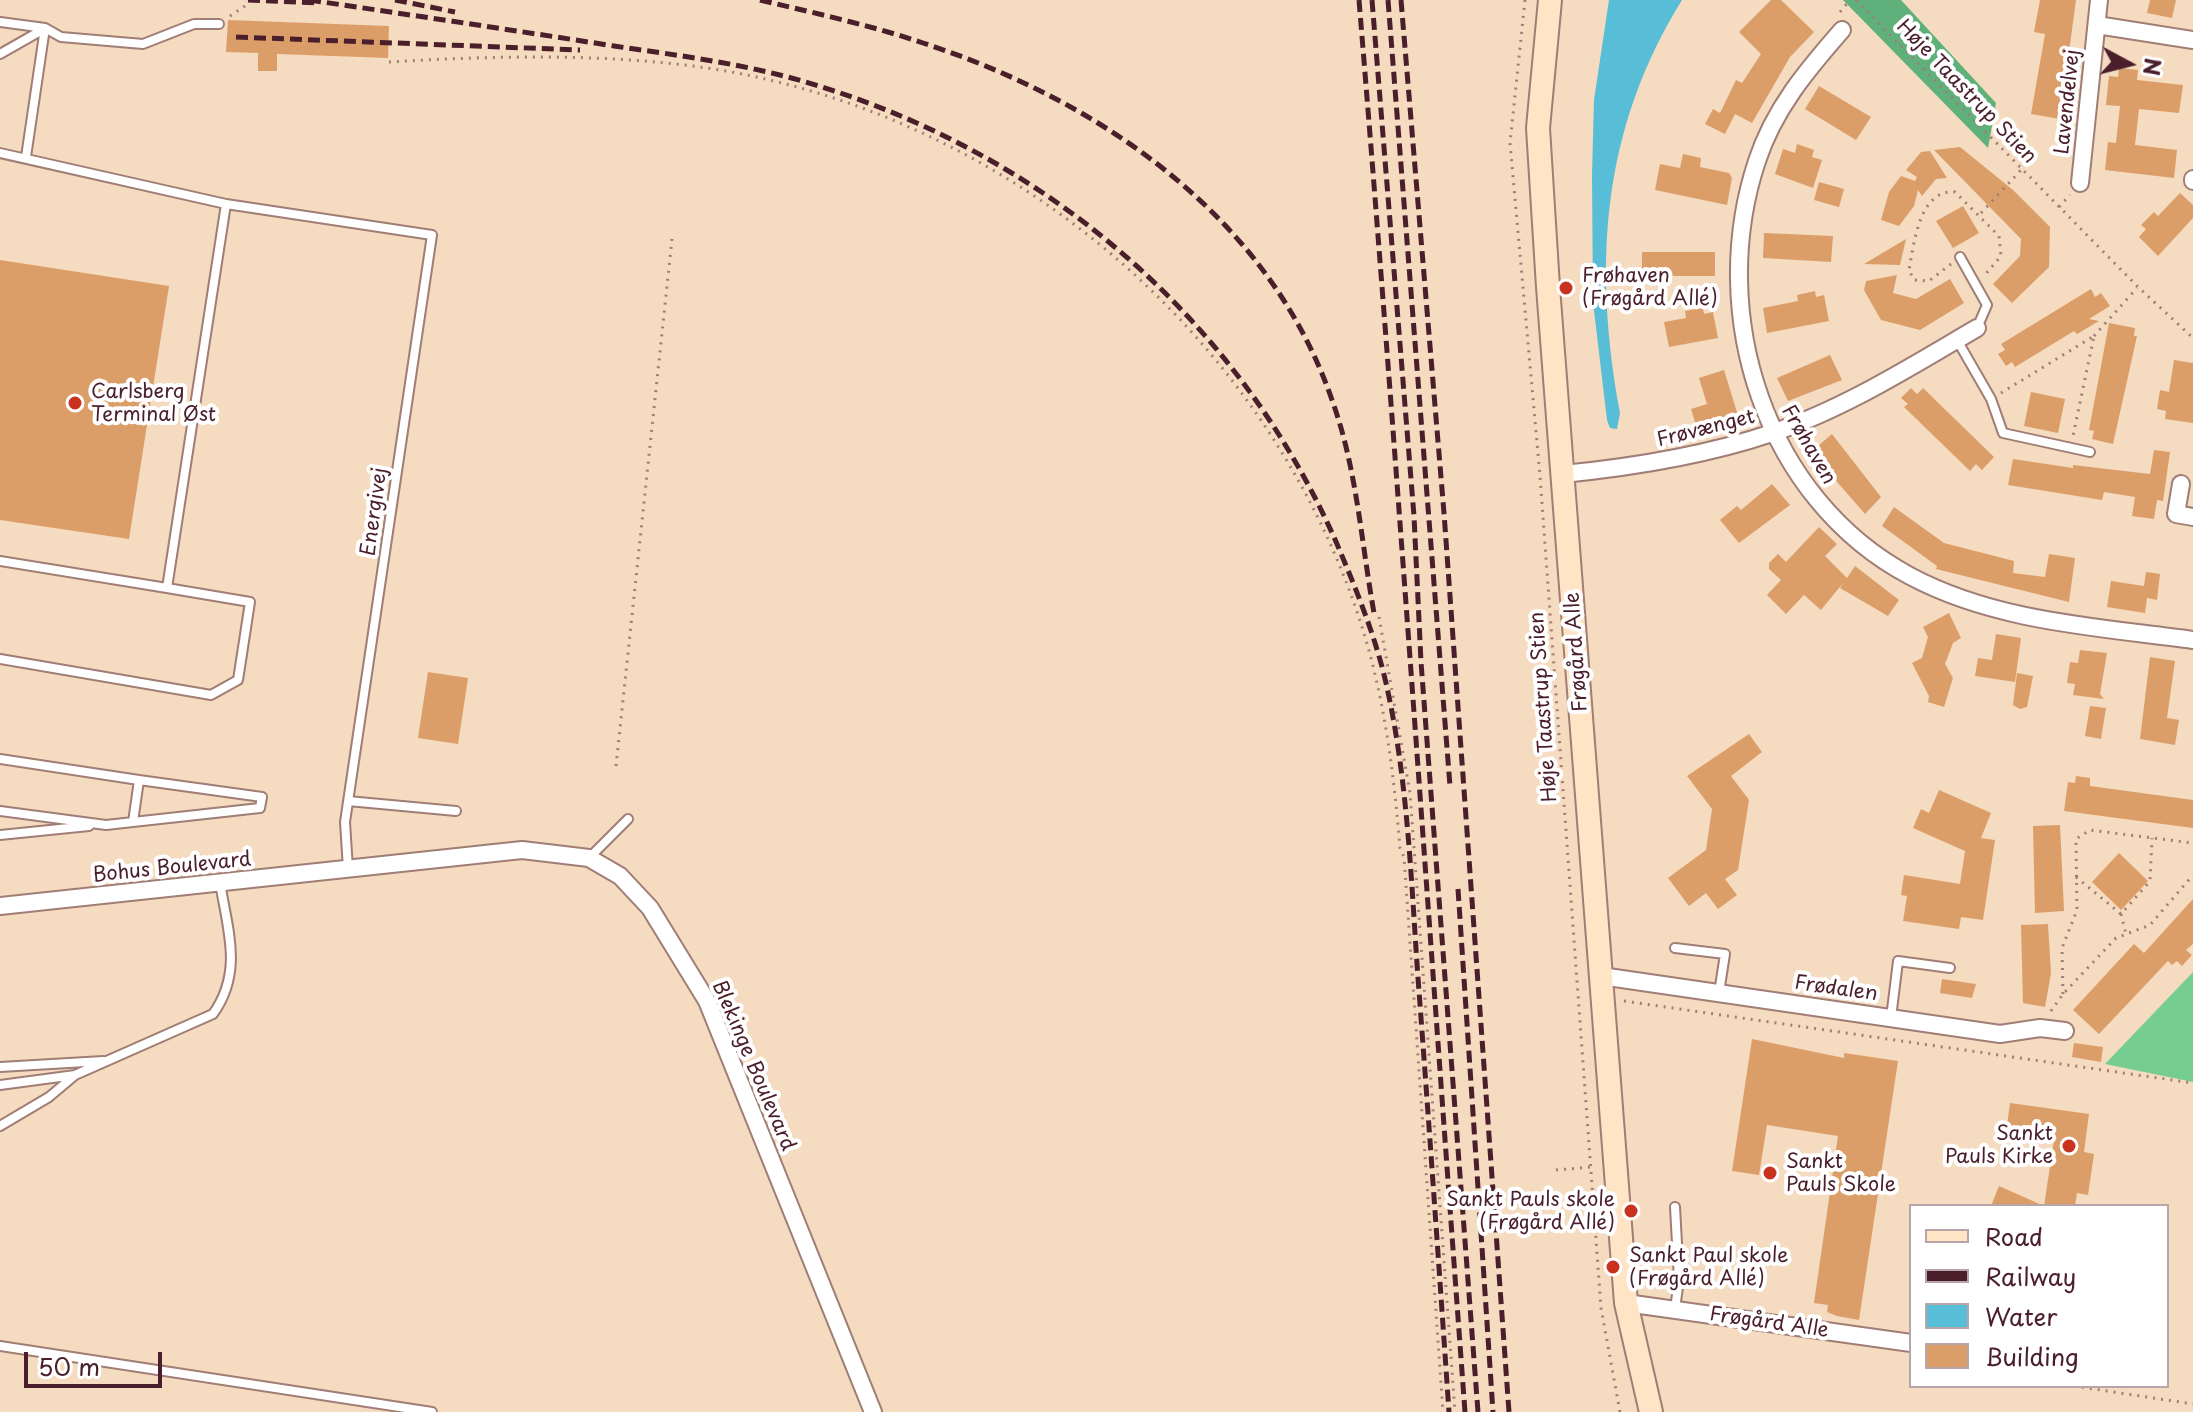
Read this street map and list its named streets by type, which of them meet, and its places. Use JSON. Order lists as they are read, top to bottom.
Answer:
{
  "streets": {
    "street": [
      "Lavendelvej",
      "Frøvænget",
      "Frøhaven",
      "Frøgård Alle",
      "Bohus Boulevard",
      "Frødalen",
      "Blekinge Boulevard"
    ],
    "lane": ["Energivej"],
    "path": ["Høje Taastrup Stien"]
  },
  "crossings": [
    ["Frøvænget", "Frøhaven"],
    ["Frøvænget", "Frøgård Alle"],
    ["Energivej", "Bohus Boulevard"],
    ["Energivej", "Blekinge Boulevard"],
    ["Frøgård Alle", "Frødalen"],
    ["Bohus Boulevard", "Blekinge Boulevard"]
  ],
  "places": [
    "Frøhaven (Frøgård Allé)",
    "Carlsberg Terminal Øst",
    "Sankt Pauls Kirke",
    "Sankt Pauls Skole",
    "Sankt Pauls skole (Frøgård Allé)",
    "Sankt Paul skole (Frøgård Allé)"
  ],
  "legend": [
    "Road",
    "Railway",
    "Water",
    "Building"
  ],
  "scale_bar": "50 m",
  "north": "right"
}
